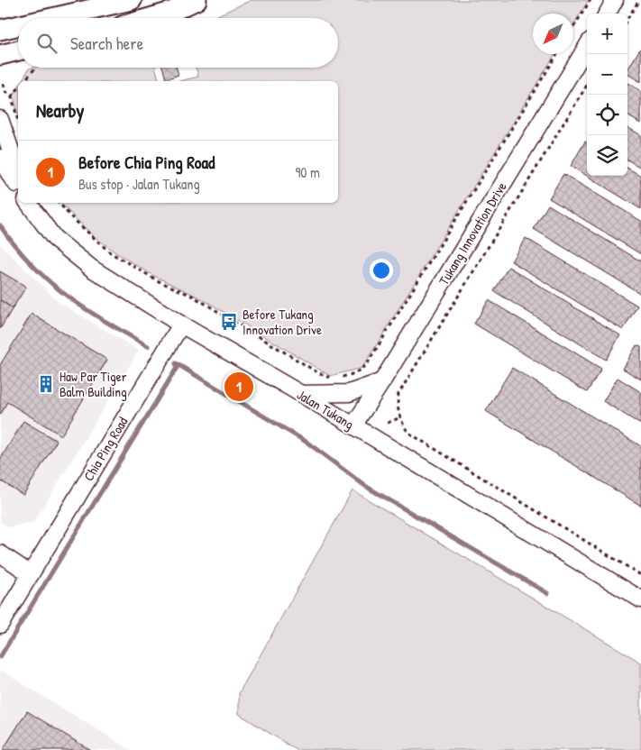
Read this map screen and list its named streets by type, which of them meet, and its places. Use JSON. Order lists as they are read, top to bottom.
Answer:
{
  "streets": {
    "street": ["Tukang Innovation Drive", "Jalan Tukang", "Chia Ping Road"]
  },
  "crossings": [
    ["Tukang Innovation Drive", "Jalan Tukang"],
    ["Jalan Tukang", "Chia Ping Road"]
  ],
  "places": {
    "bus stop": ["Before Tukang Innovation Drive"],
    "building": ["Haw Par Tiger Balm Building"]
  },
  "north": "bottom left",
  "page": {
    "map_buttons": ["+", "−"],
    "search": "Search here",
    "heading": "Nearby",
    "list": [
      {
        "mark": "1",
        "name": "Before Chia Ping Road",
        "note": "Bus stop · Jalan Tukang",
        "value": "90 m"
      }
    ],
    "pins": "1"
  }
}
